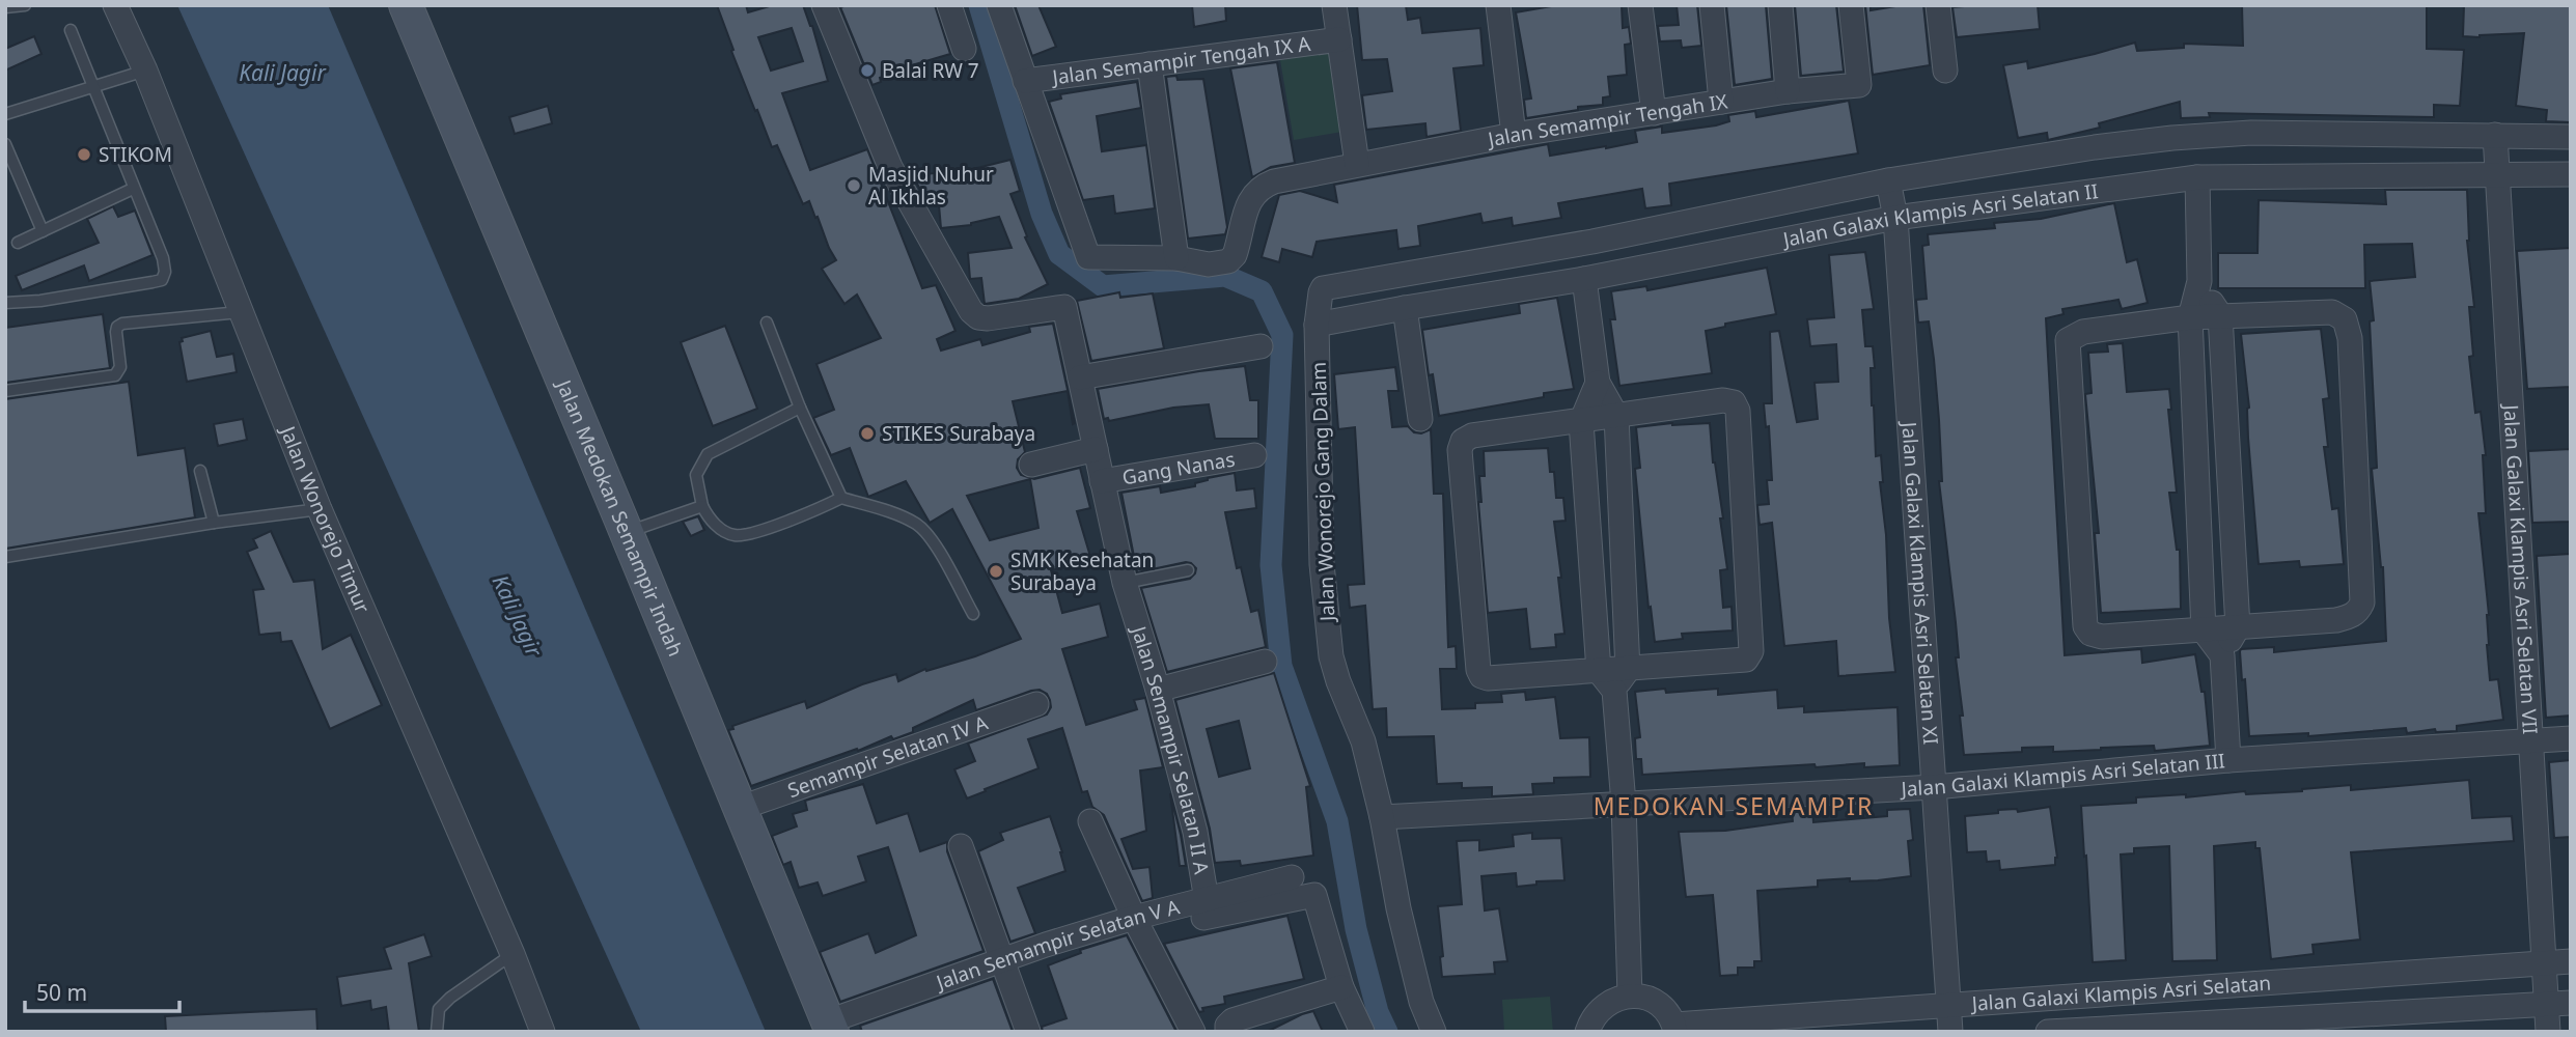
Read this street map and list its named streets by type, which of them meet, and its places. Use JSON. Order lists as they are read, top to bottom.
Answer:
{
  "streets": {
    "street": [
      "Jalan Semampir Tengah IX A",
      "Jalan Semampir Tengah IX",
      "Jalan Galaxi Klampis Asri Selatan II",
      "Gang Nanas",
      "Jalan Wonorejo Gang Dalam",
      "Jalan Medokan Semampir Indah",
      "Jalan Wonorejo Timur",
      "Jalan Galaxi Klampis Asri Selatan VII",
      "Jalan Galaxi Klampis Asri Selatan XI",
      "Jalan Semampir Selatan II A",
      "Semampir Selatan IV A",
      "Jalan Galaxi Klampis Asri Selatan III",
      "Jalan Semampir Selatan V A",
      "Jalan Galaxi Klampis Asri Selatan"
    ]
  },
  "crossings": [
    ["Jalan Galaxi Klampis Asri Selatan II", "Jalan Wonorejo Gang Dalam"],
    ["Jalan Galaxi Klampis Asri Selatan II", "Jalan Galaxi Klampis Asri Selatan VII"],
    ["Jalan Galaxi Klampis Asri Selatan II", "Jalan Galaxi Klampis Asri Selatan XI"],
    ["Gang Nanas", "Jalan Semampir Selatan II A"],
    ["Jalan Wonorejo Gang Dalam", "Jalan Galaxi Klampis Asri Selatan III"],
    ["Jalan Medokan Semampir Indah", "Semampir Selatan IV A"],
    ["Jalan Medokan Semampir Indah", "Jalan Semampir Selatan V A"],
    ["Jalan Galaxi Klampis Asri Selatan VII", "Jalan Galaxi Klampis Asri Selatan III"],
    ["Jalan Galaxi Klampis Asri Selatan VII", "Jalan Galaxi Klampis Asri Selatan"],
    ["Jalan Galaxi Klampis Asri Selatan XI", "Jalan Galaxi Klampis Asri Selatan III"],
    ["Jalan Galaxi Klampis Asri Selatan XI", "Jalan Galaxi Klampis Asri Selatan"],
    ["Jalan Semampir Selatan II A", "Jalan Semampir Selatan V A"]
  ],
  "districts": ["MEDOKAN SEMAMPIR"],
  "water": ["Kali Jagir"],
  "places": [
    "Balai RW 7",
    "STIKOM",
    "Masjid Nuhur Al Ikhlas",
    "STIKES Surabaya",
    "SMK Kesehatan Surabaya"
  ],
  "scale_bar": "50 m"
}
